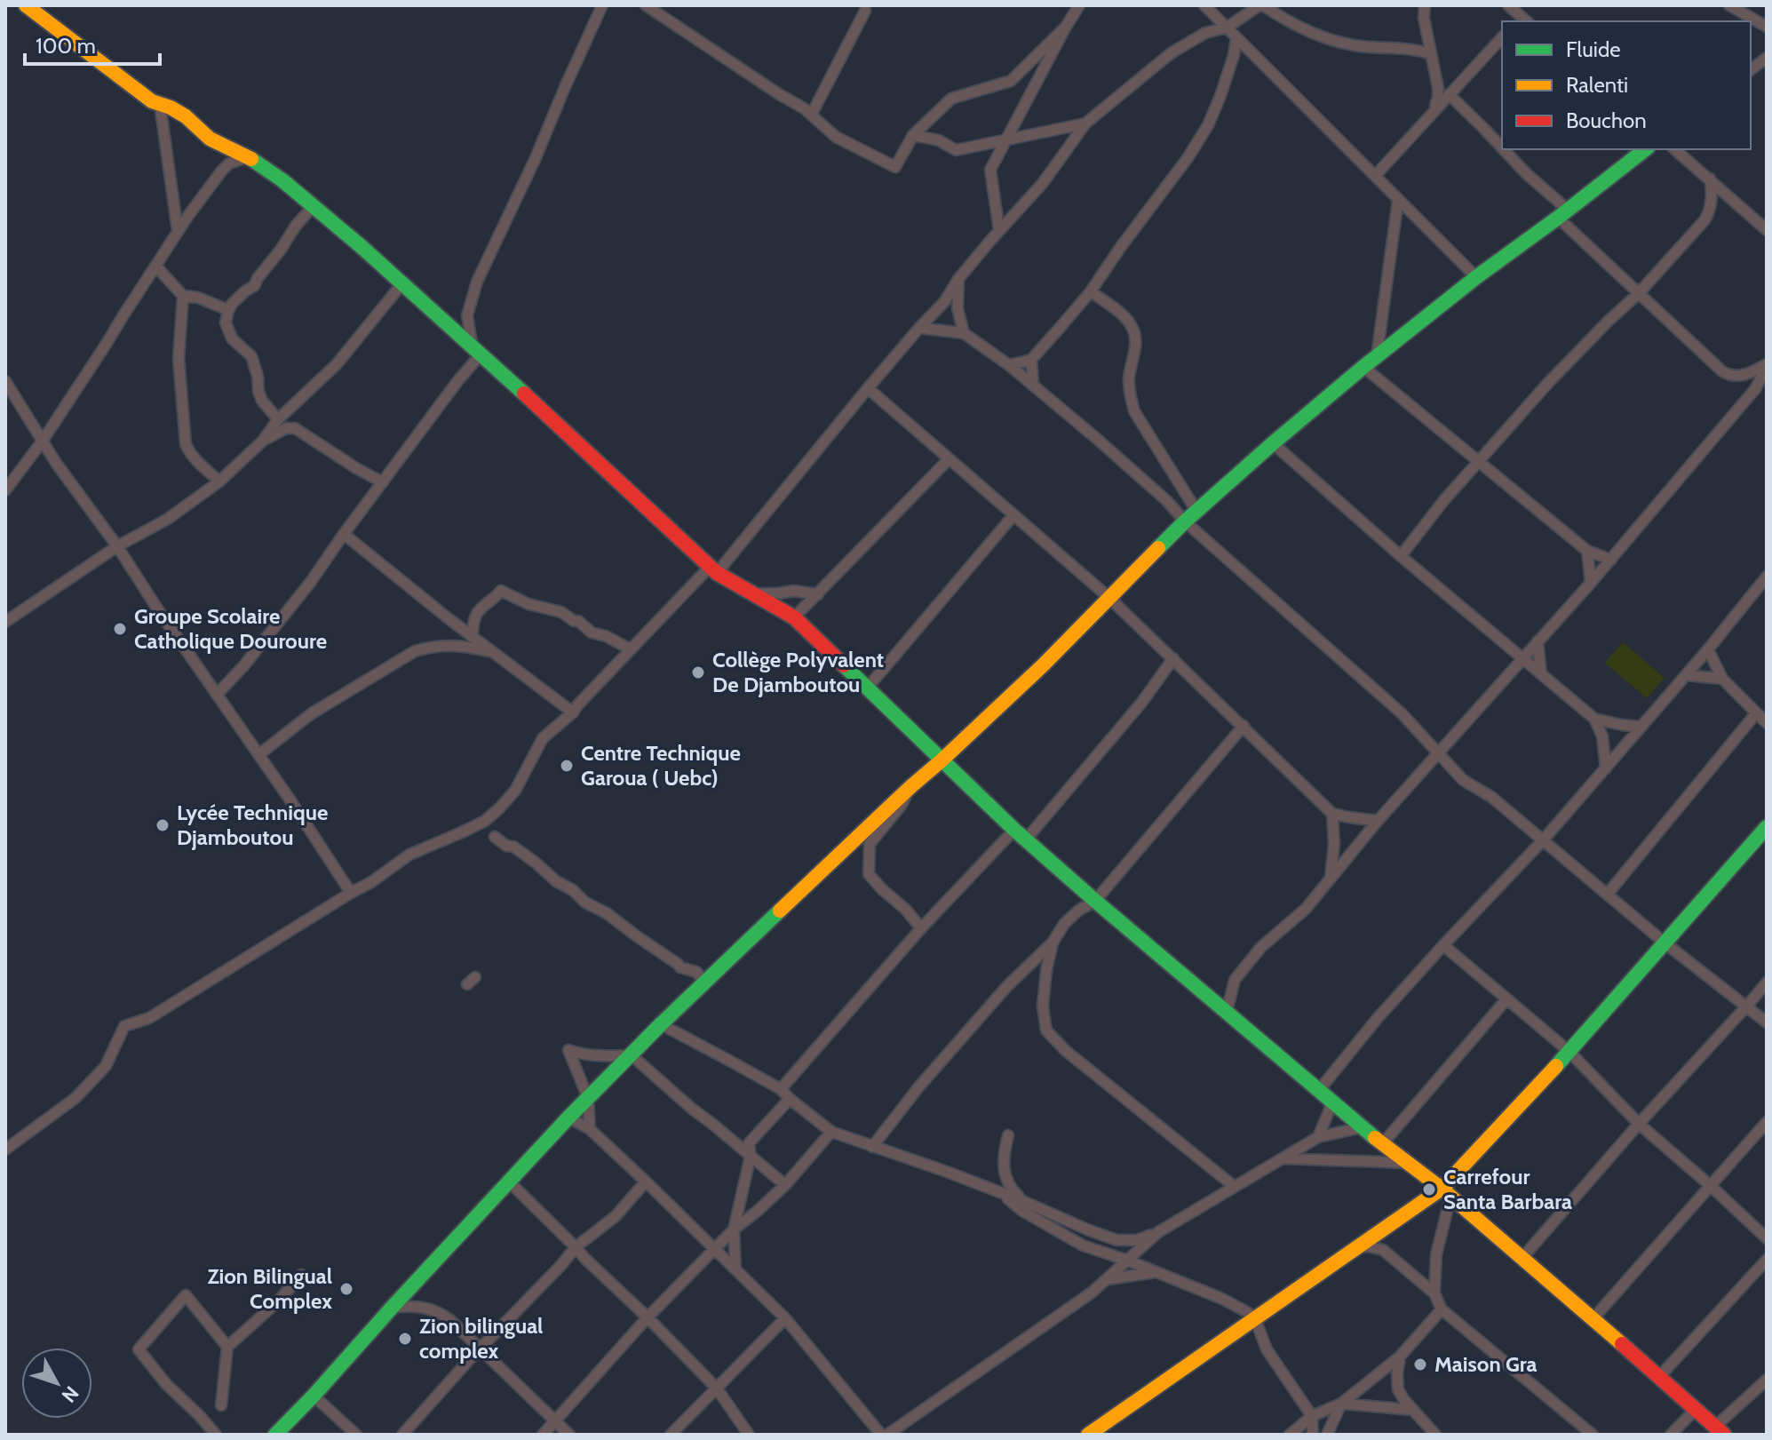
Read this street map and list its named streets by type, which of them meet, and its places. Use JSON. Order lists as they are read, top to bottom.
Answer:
{
  "places": [
    "Groupe Scolaire Catholique Douroure",
    "Collège Polyvalent De Djamboutou",
    "Centre Technique Garoua ( Uebc)",
    "Lycée Technique Djamboutou",
    "Carrefour Santa Barbara",
    "Zion Bilingual Complex",
    "Zion bilingual complex",
    "Maison Gra"
  ],
  "legend": ["Fluide", "Ralenti", "Bouchon"],
  "scale_bar": "100 m",
  "north": "bottom right"
}
